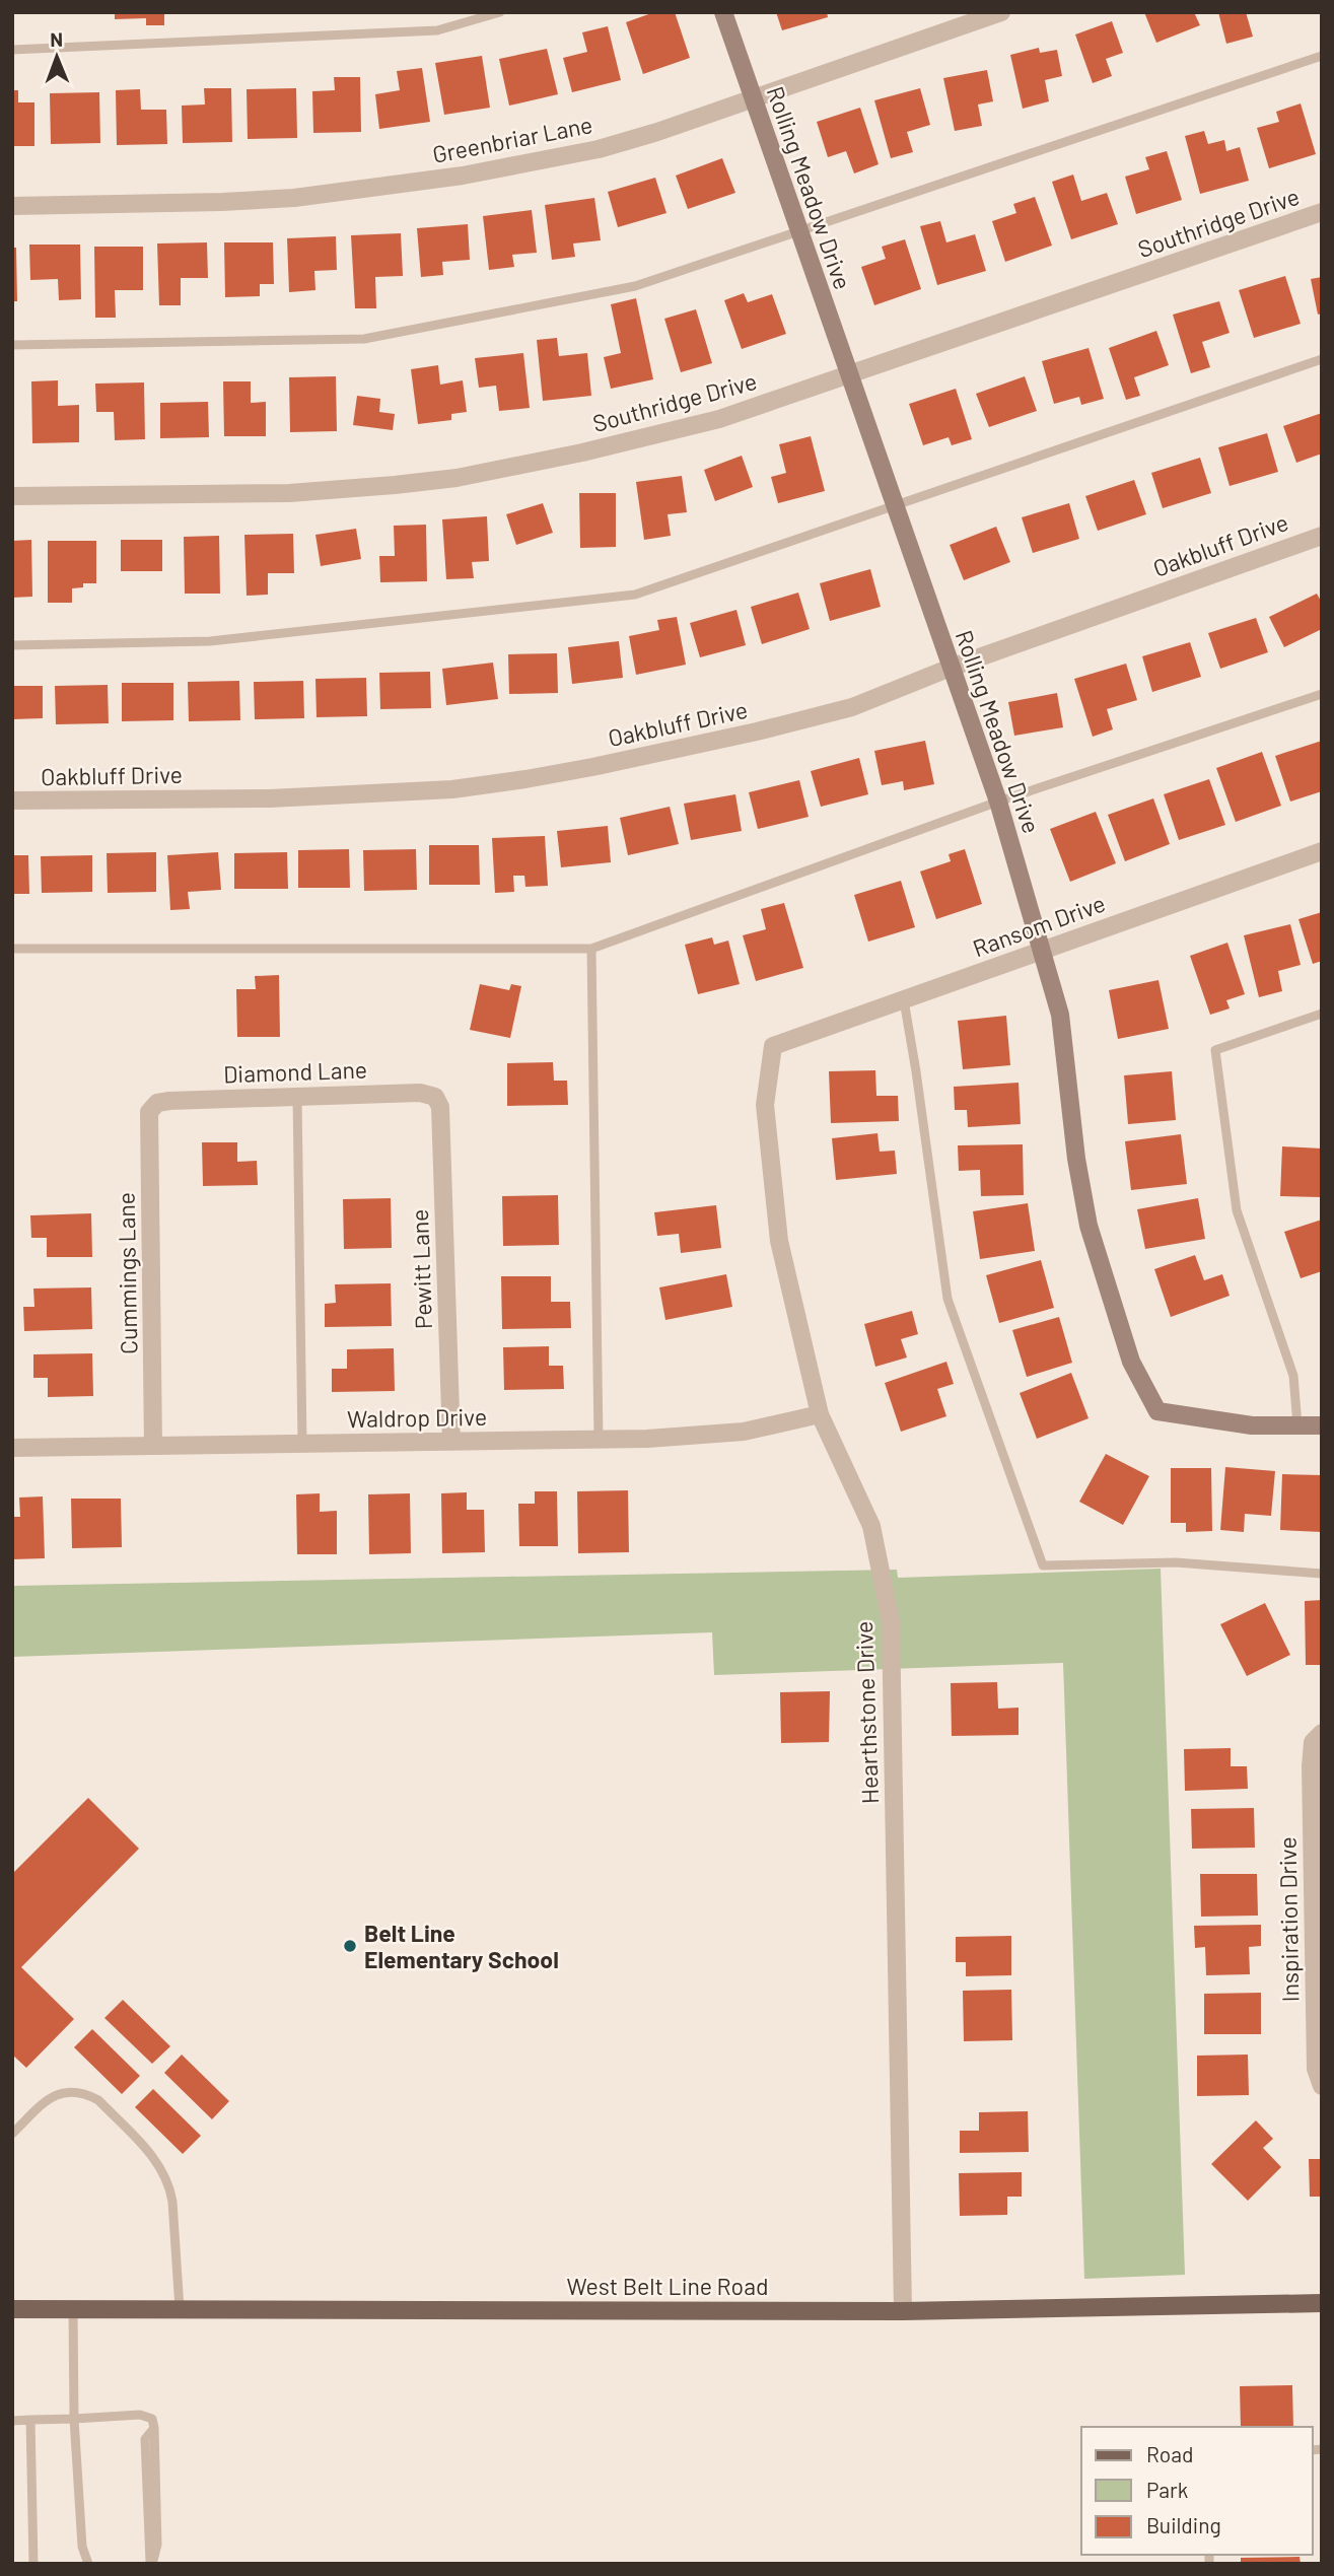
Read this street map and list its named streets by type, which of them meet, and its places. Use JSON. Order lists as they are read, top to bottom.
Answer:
{
  "streets": {
    "main road": ["West Belt Line Road"],
    "street": [
      "Greenbriar Lane",
      "Rolling Meadow Drive",
      "Southridge Drive",
      "Oakbluff Drive",
      "Ransom Drive",
      "Diamond Lane",
      "Pewitt Lane",
      "Cummings Lane",
      "Waldrop Drive",
      "Hearthstone Drive",
      "Inspiration Drive"
    ]
  },
  "crossings": [
    ["Greenbriar Lane", "Rolling Meadow Drive"],
    ["Rolling Meadow Drive", "Southridge Drive"],
    ["Rolling Meadow Drive", "Oakbluff Drive"],
    ["Rolling Meadow Drive", "Ransom Drive"],
    ["Ransom Drive", "Hearthstone Drive"],
    ["Diamond Lane", "Pewitt Lane"],
    ["Diamond Lane", "Cummings Lane"],
    ["Pewitt Lane", "Waldrop Drive"],
    ["Cummings Lane", "Waldrop Drive"],
    ["Waldrop Drive", "Hearthstone Drive"],
    ["Hearthstone Drive", "West Belt Line Road"]
  ],
  "places": ["Belt Line Elementary School"],
  "legend": ["Road", "Park", "Building"],
  "north": "top"
}
